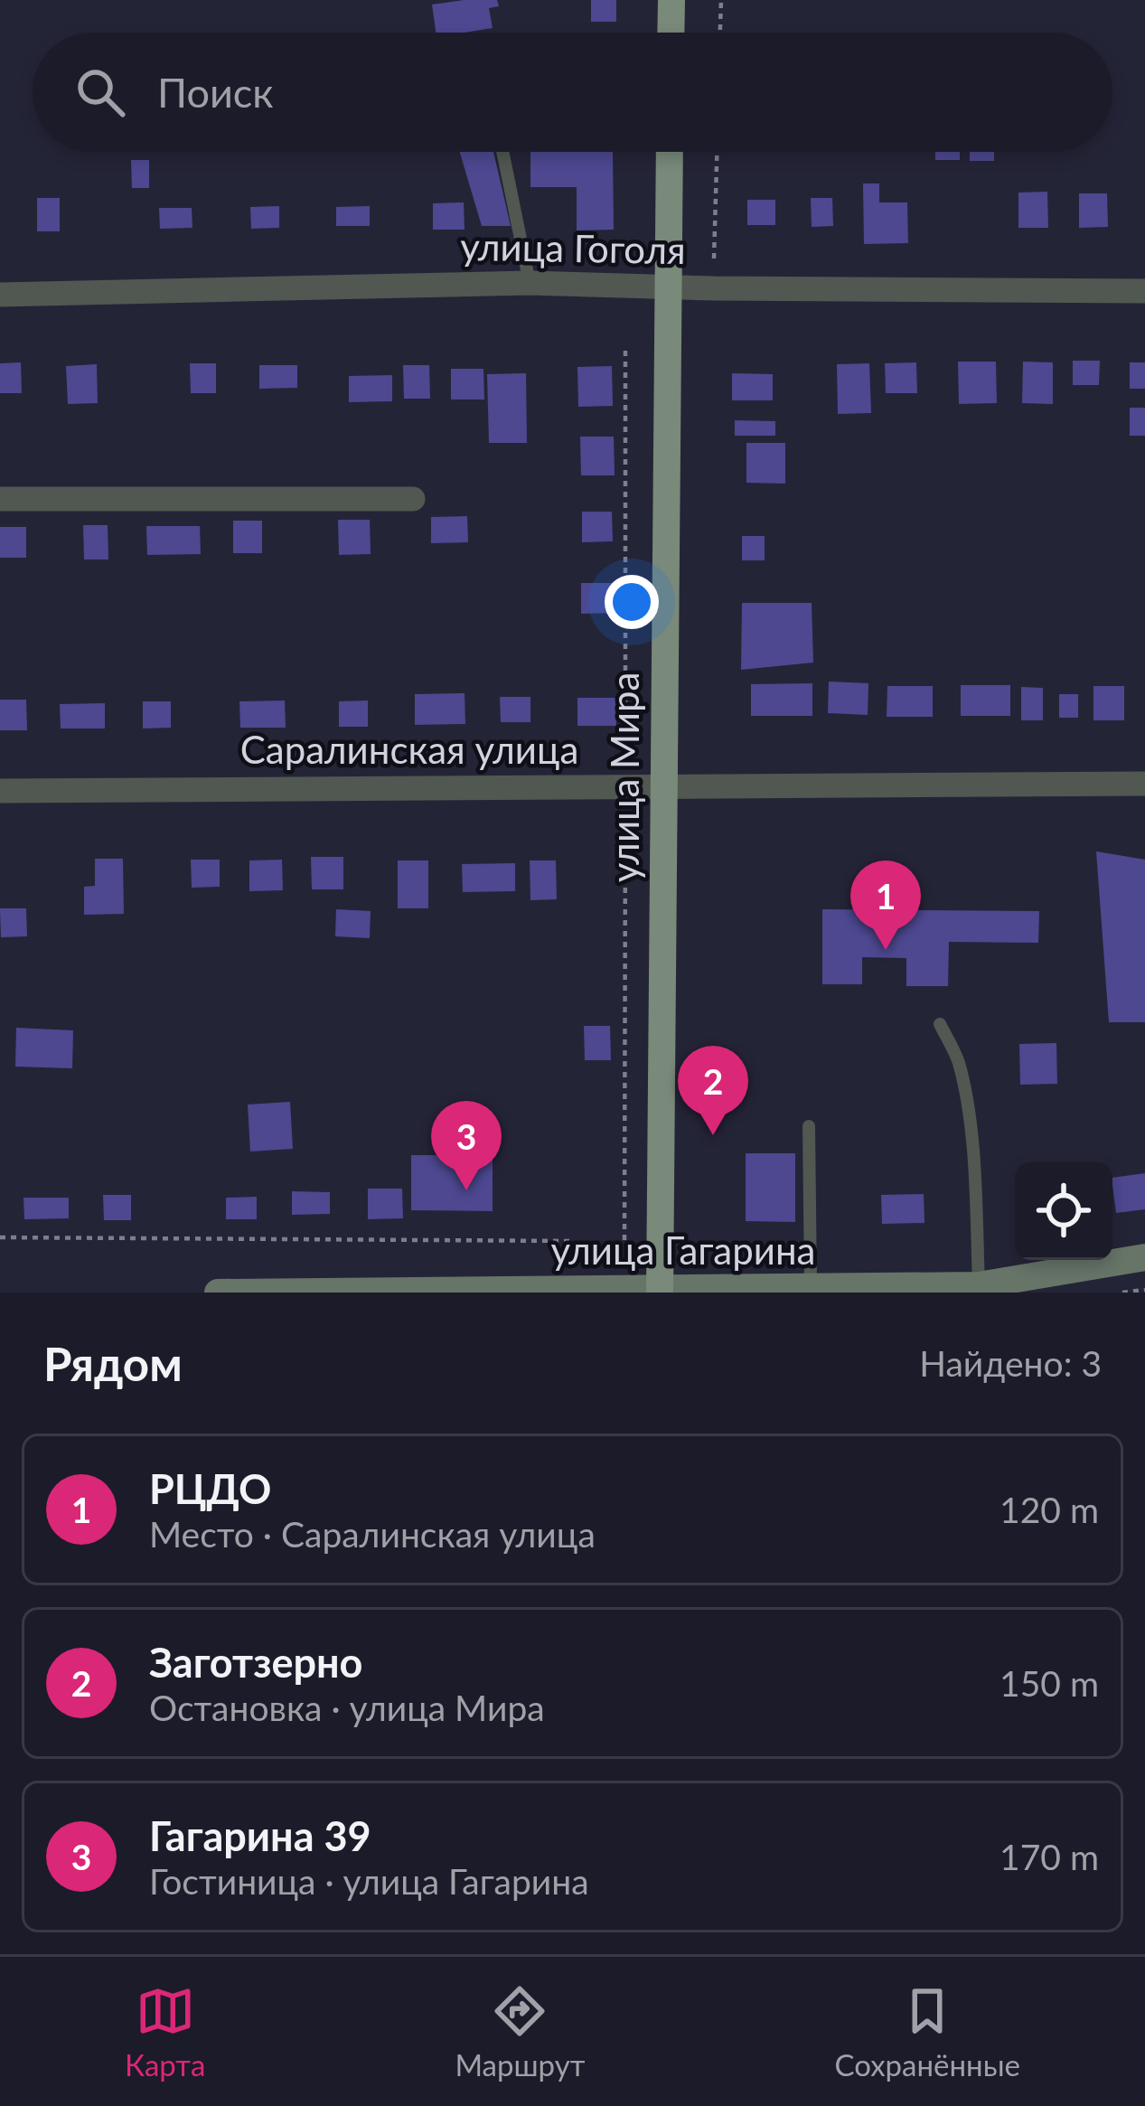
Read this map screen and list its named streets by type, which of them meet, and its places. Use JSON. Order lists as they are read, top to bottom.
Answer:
{
  "streets": {
    "main road": ["улица Мира"],
    "street": ["улица Гоголя", "Саралинская улица", "улица Гагарина"]
  },
  "crossings": [
    ["улица Гоголя", "улица Мира"],
    ["Саралинская улица", "улица Мира"],
    ["улица Мира", "улица Гагарина"]
  ],
  "page": {
    "search": "Поиск",
    "pins": ["1", "2", "3"],
    "heading": ["Рядом", "Найдено: 3"],
    "list": [
      {
        "mark": "1",
        "name": "РЦДО",
        "note": "Место · Саралинская улица",
        "value": "120 m"
      },
      {
        "mark": "2",
        "name": "Заготзерно",
        "note": "Остановка · улица Мира",
        "value": "150 m"
      },
      {
        "mark": "3",
        "name": "Гагарина 39",
        "note": "Гостиница · улица Гагарина",
        "value": "170 m"
      }
    ],
    "nav": ["Карта", "Маршрут", "Сохранённые"]
  }
}
